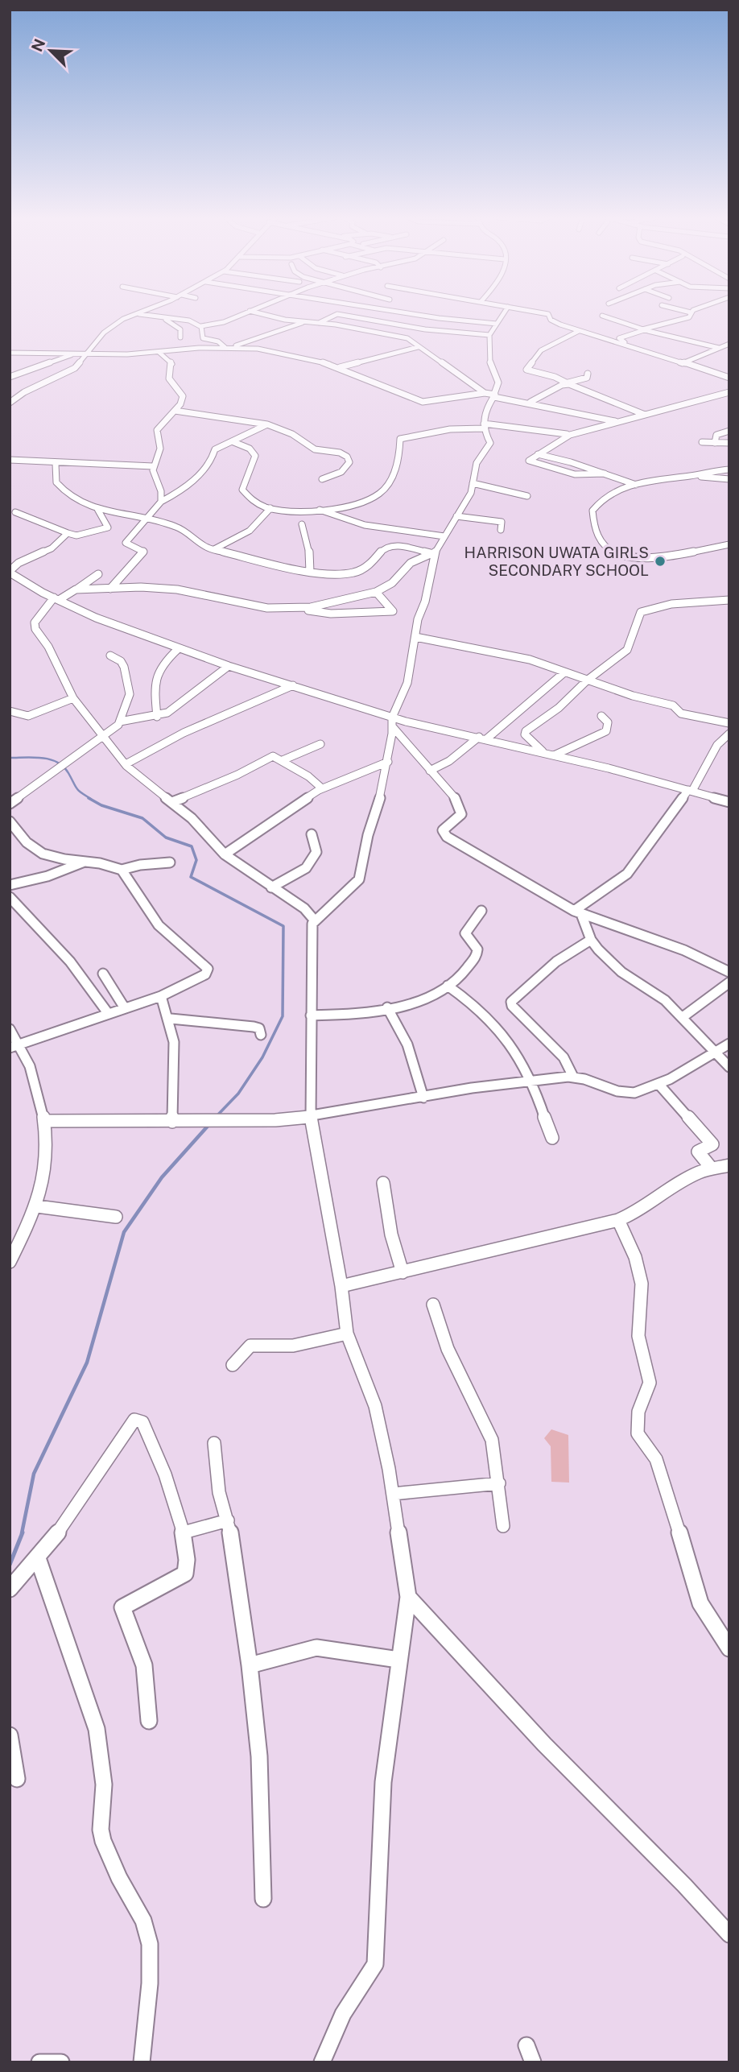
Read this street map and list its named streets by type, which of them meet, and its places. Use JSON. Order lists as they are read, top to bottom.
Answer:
{
  "places": ["HARRISON UWATA GIRLS SECONDARY SCHOOL"],
  "north": "top left"
}
